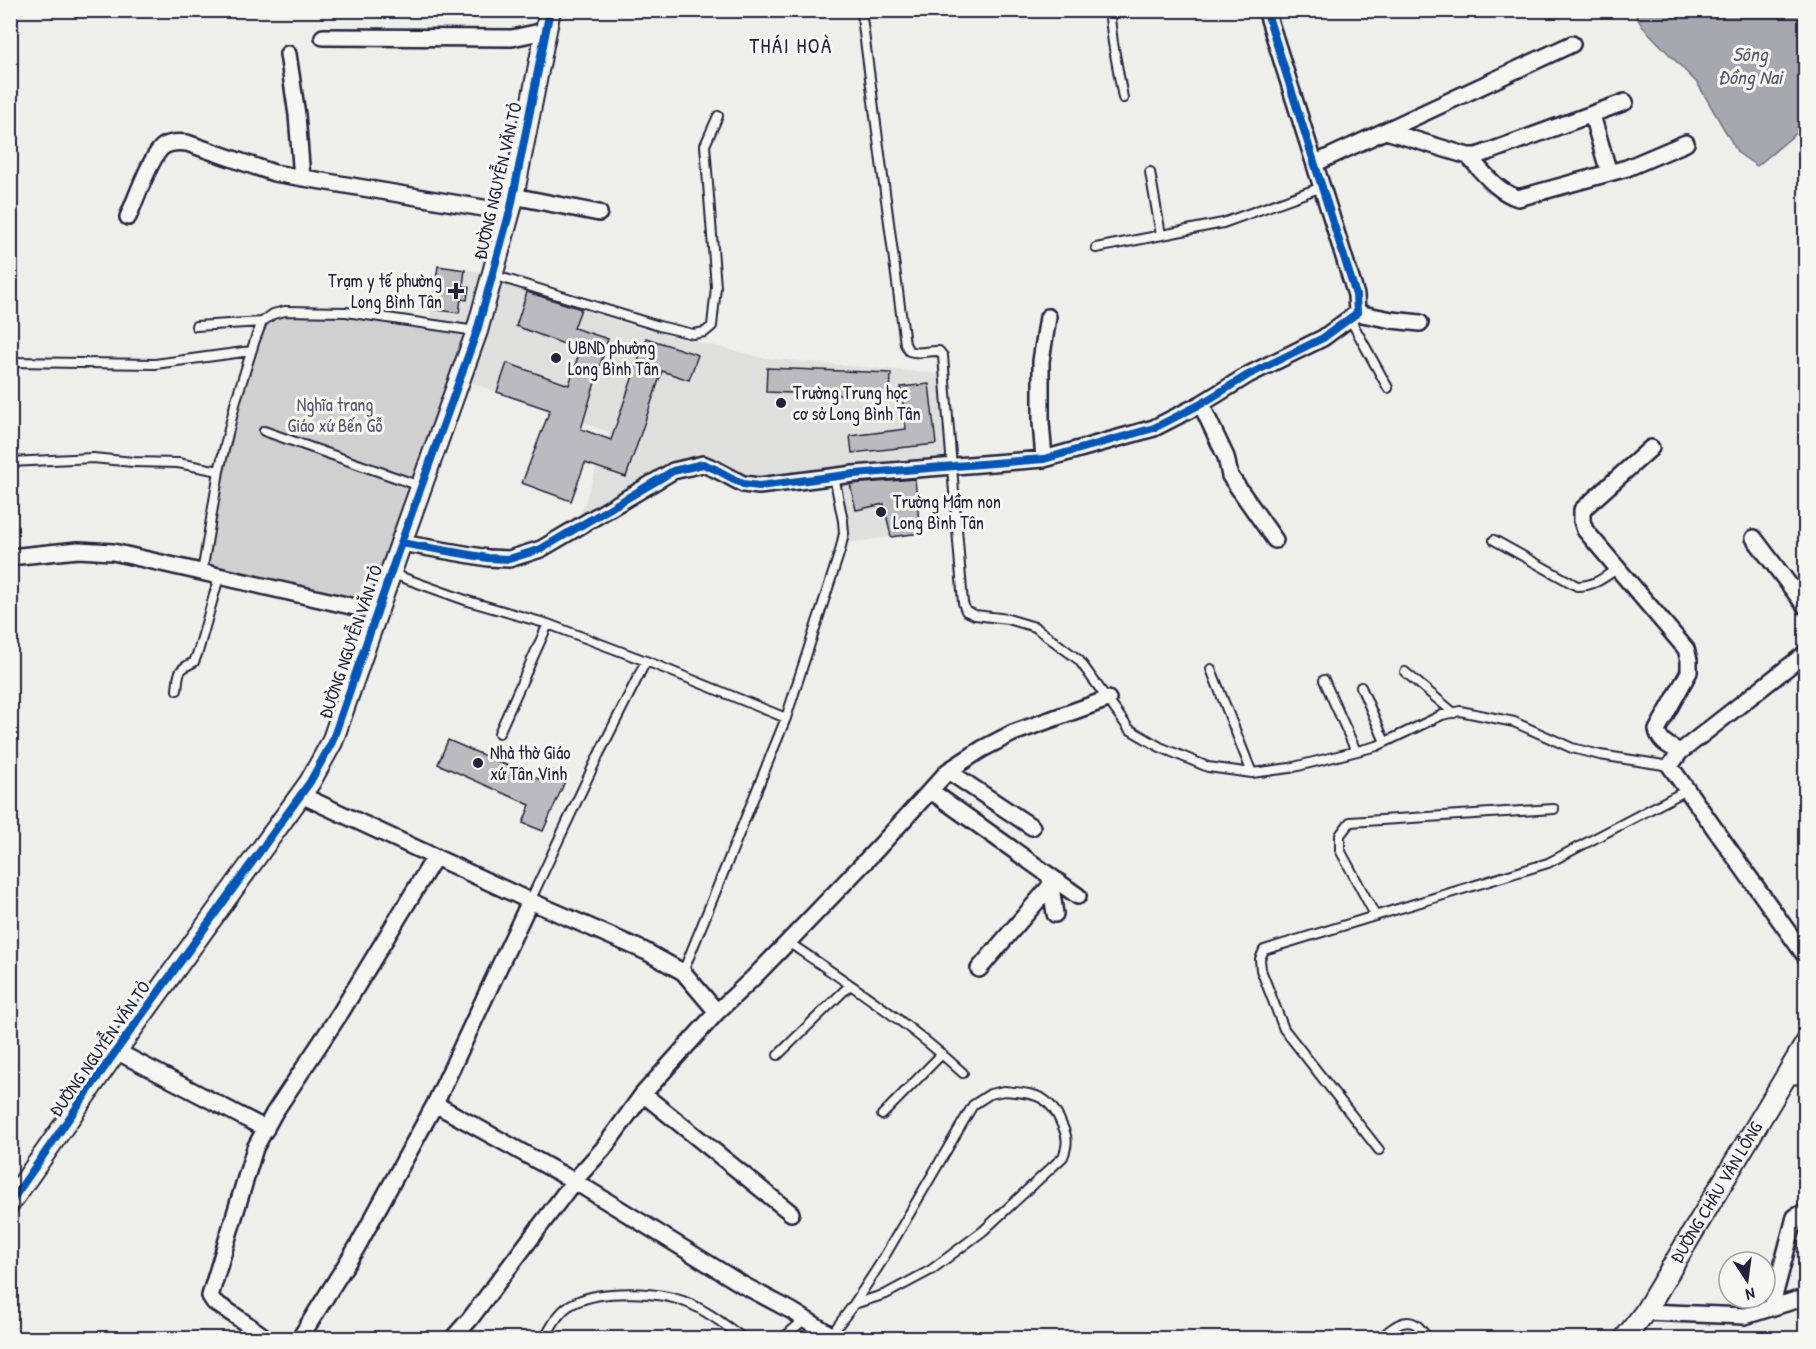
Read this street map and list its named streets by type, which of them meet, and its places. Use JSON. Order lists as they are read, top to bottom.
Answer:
{
  "streets": {
    "street": ["ĐƯỜNG NGUYỄN VĂN TỎ", "ĐƯỜNG CHÂU VĂN LỒNG"]
  },
  "districts": ["THÁI HOÀ"],
  "water": ["Sông Đồng Nai"],
  "parks": ["Nghĩa trang Giáo xứ Bến Gỗ"],
  "places": {
    "health": ["Trạm y tế phường Long Bình Tân"],
    "other": [
      "UBND phường Long Bình Tân",
      "Trường Trung học cơ sở Long Bình Tân",
      "Trường Mầm non Long Bình Tân",
      "Nhà thờ Giáo xứ Tân Vinh"
    ]
  },
  "north": "bottom"
}
